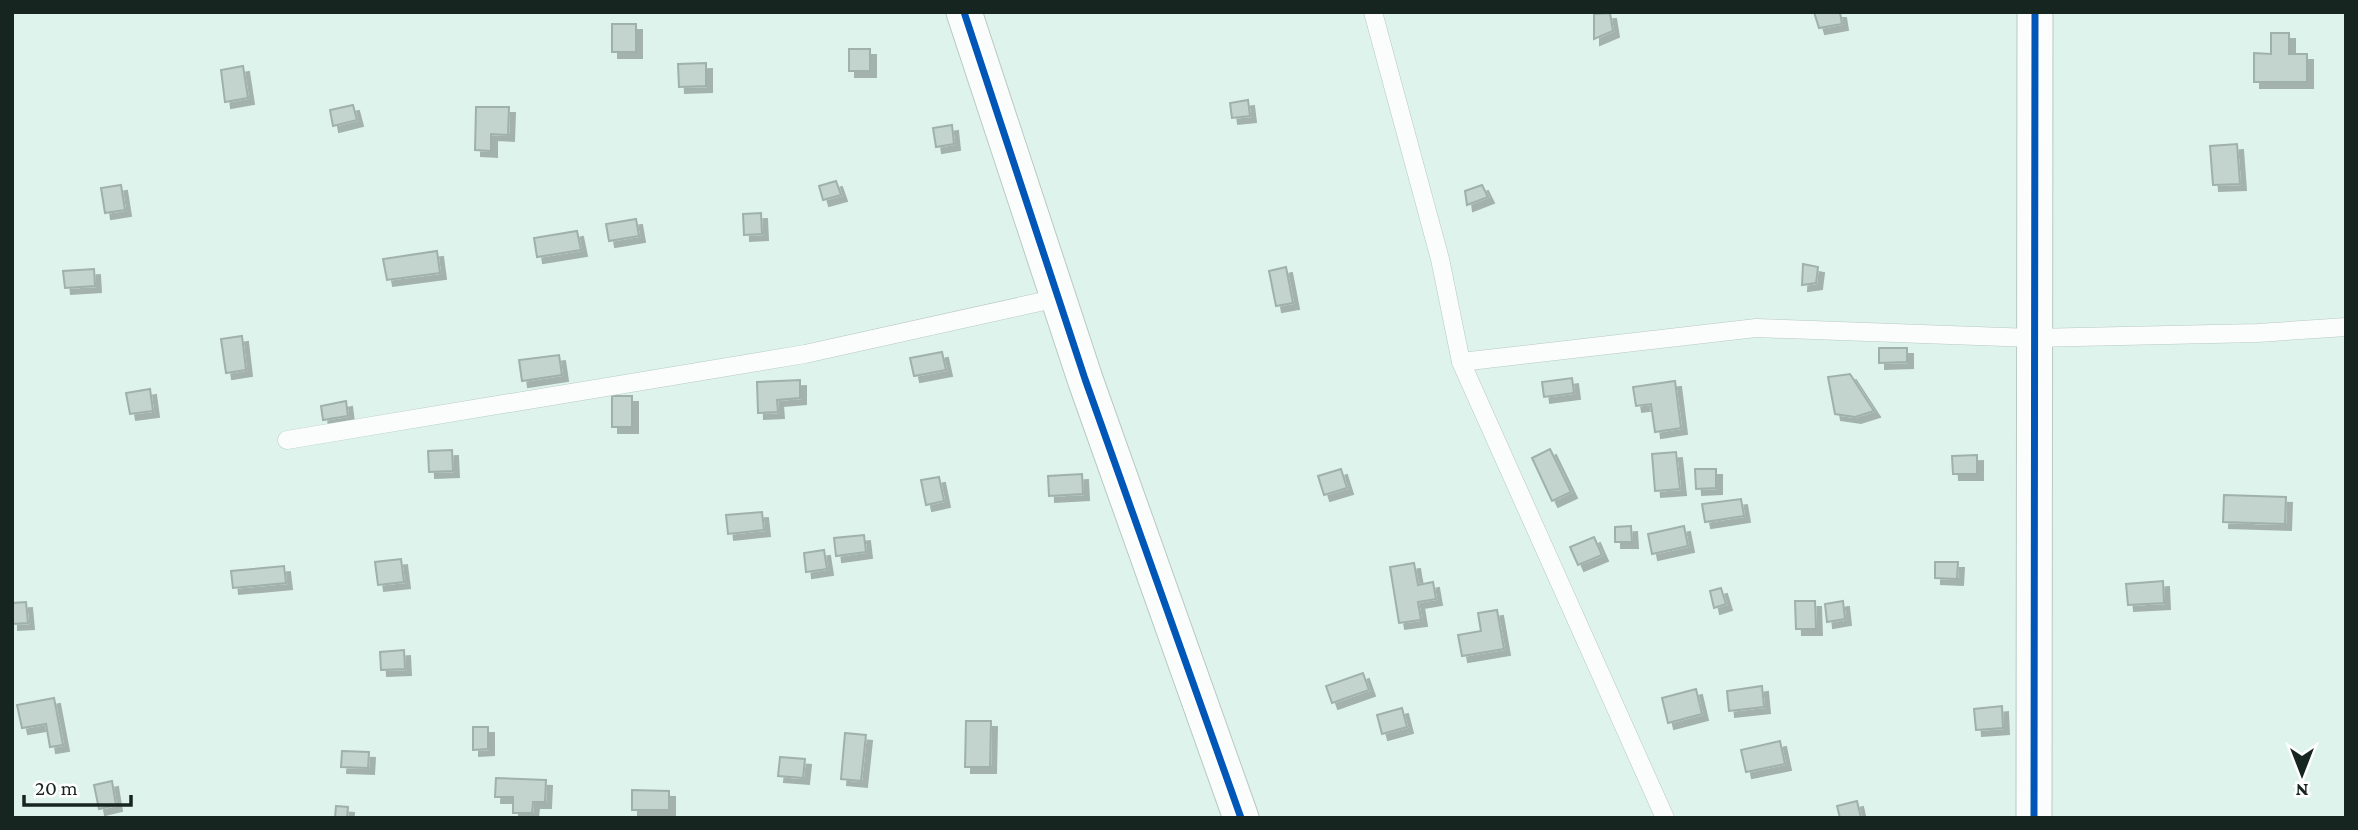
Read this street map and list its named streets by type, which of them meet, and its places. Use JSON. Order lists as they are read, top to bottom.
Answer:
{
  "scale_bar": "20 m",
  "north": "bottom"
}
